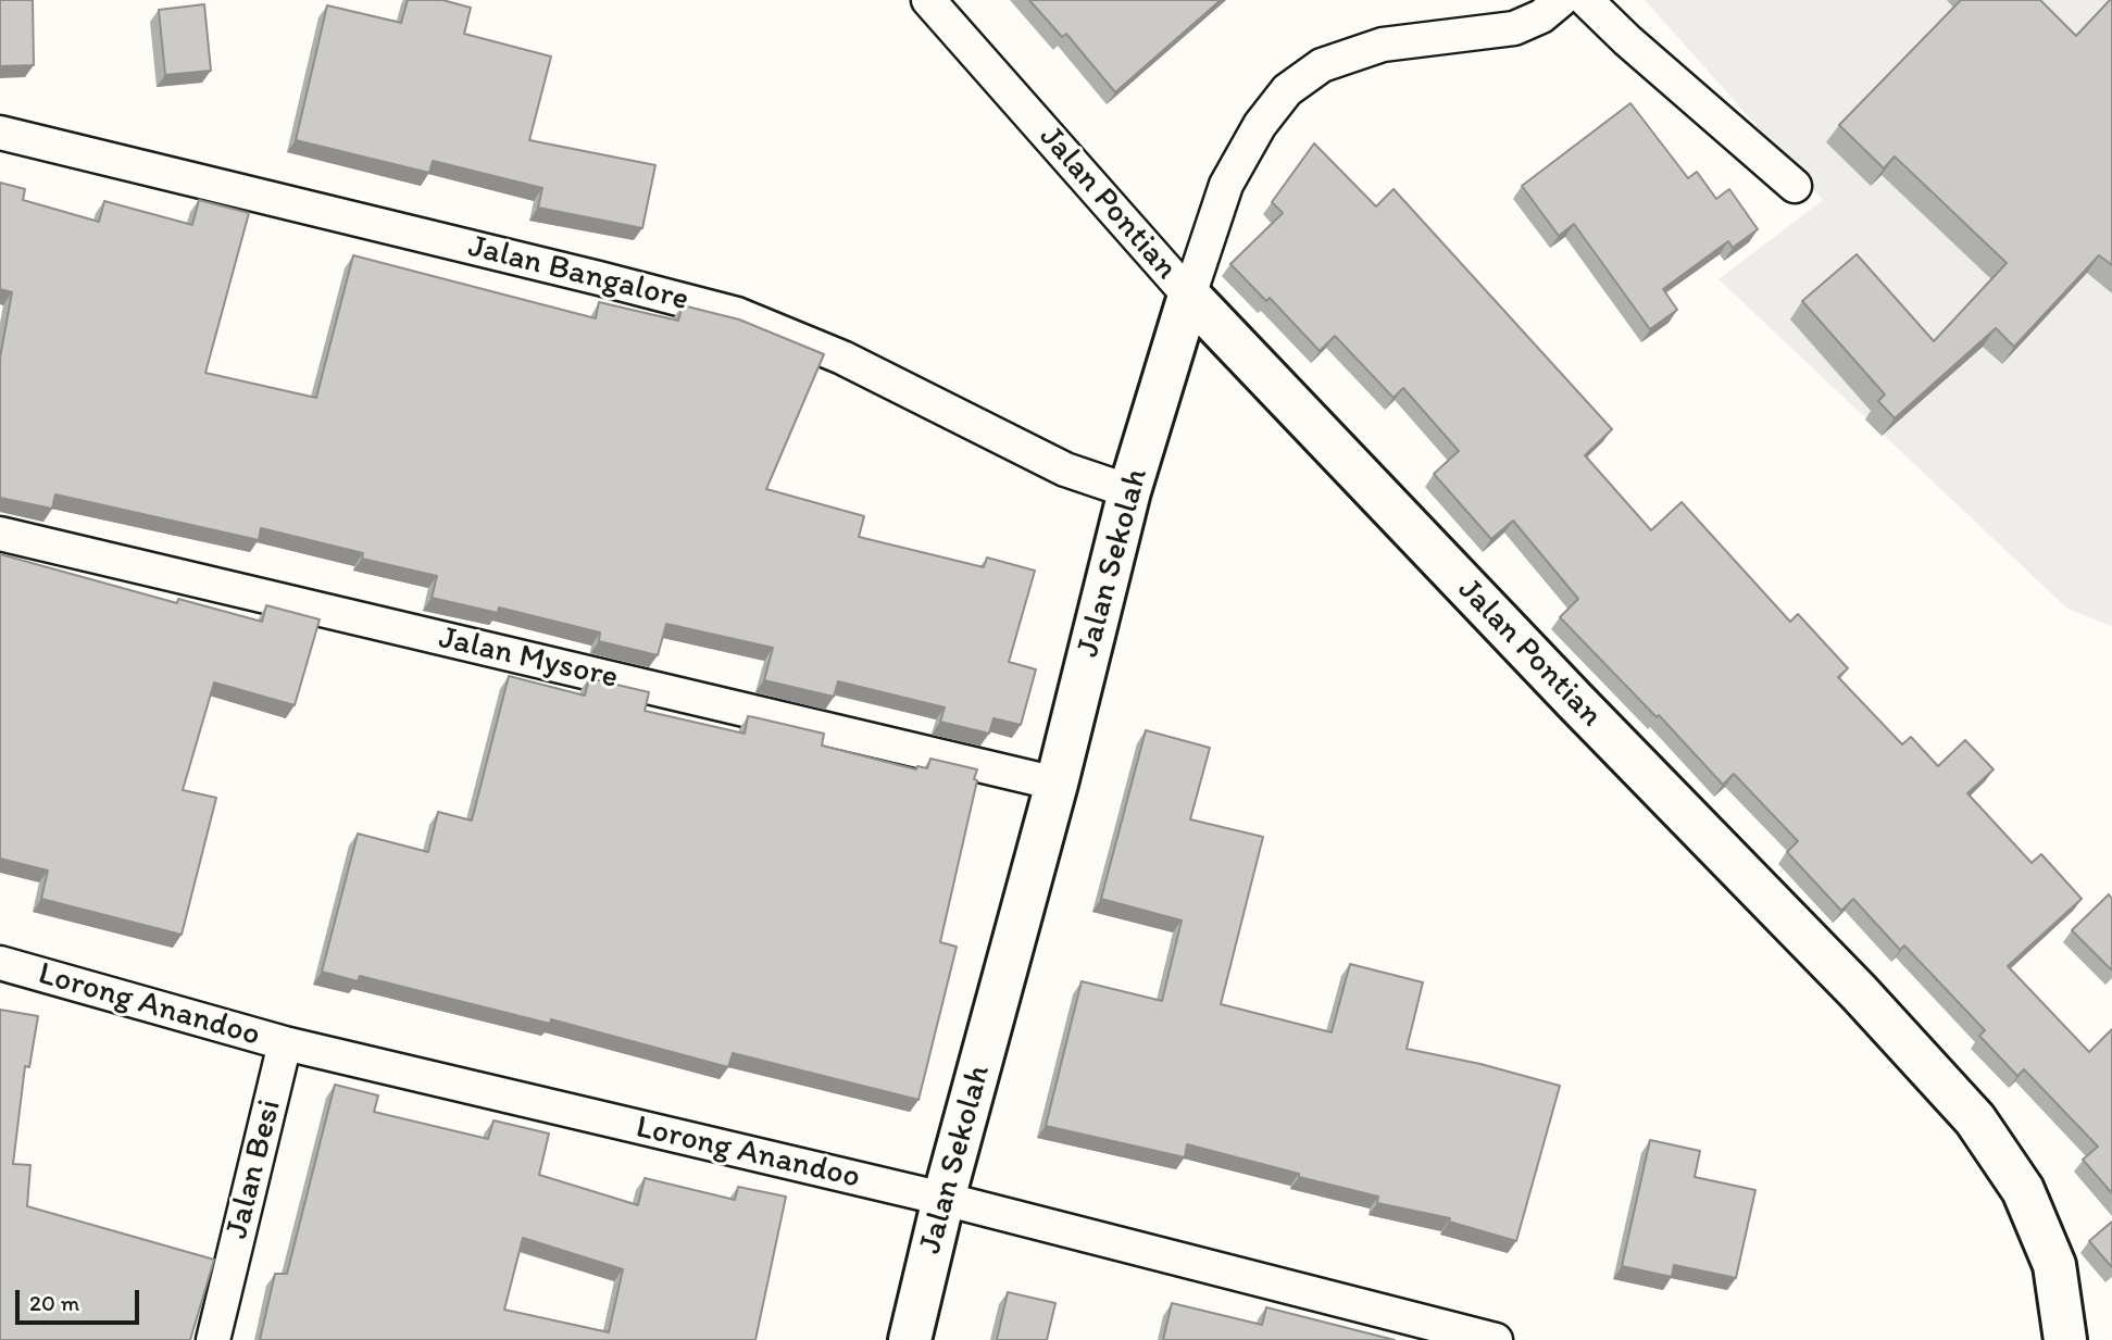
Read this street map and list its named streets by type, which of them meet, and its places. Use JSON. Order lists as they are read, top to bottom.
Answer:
{
  "streets": {
    "street": [
      "Jalan Pontian",
      "Jalan Bangalore",
      "Jalan Sekolah",
      "Jalan Mysore",
      "Lorong Anandoo",
      "Jalan Besi"
    ]
  },
  "crossings": [
    ["Jalan Pontian", "Jalan Sekolah"],
    ["Jalan Bangalore", "Jalan Sekolah"],
    ["Jalan Sekolah", "Jalan Mysore"],
    ["Jalan Sekolah", "Lorong Anandoo"],
    ["Lorong Anandoo", "Jalan Besi"]
  ],
  "scale_bar": "20 m"
}
